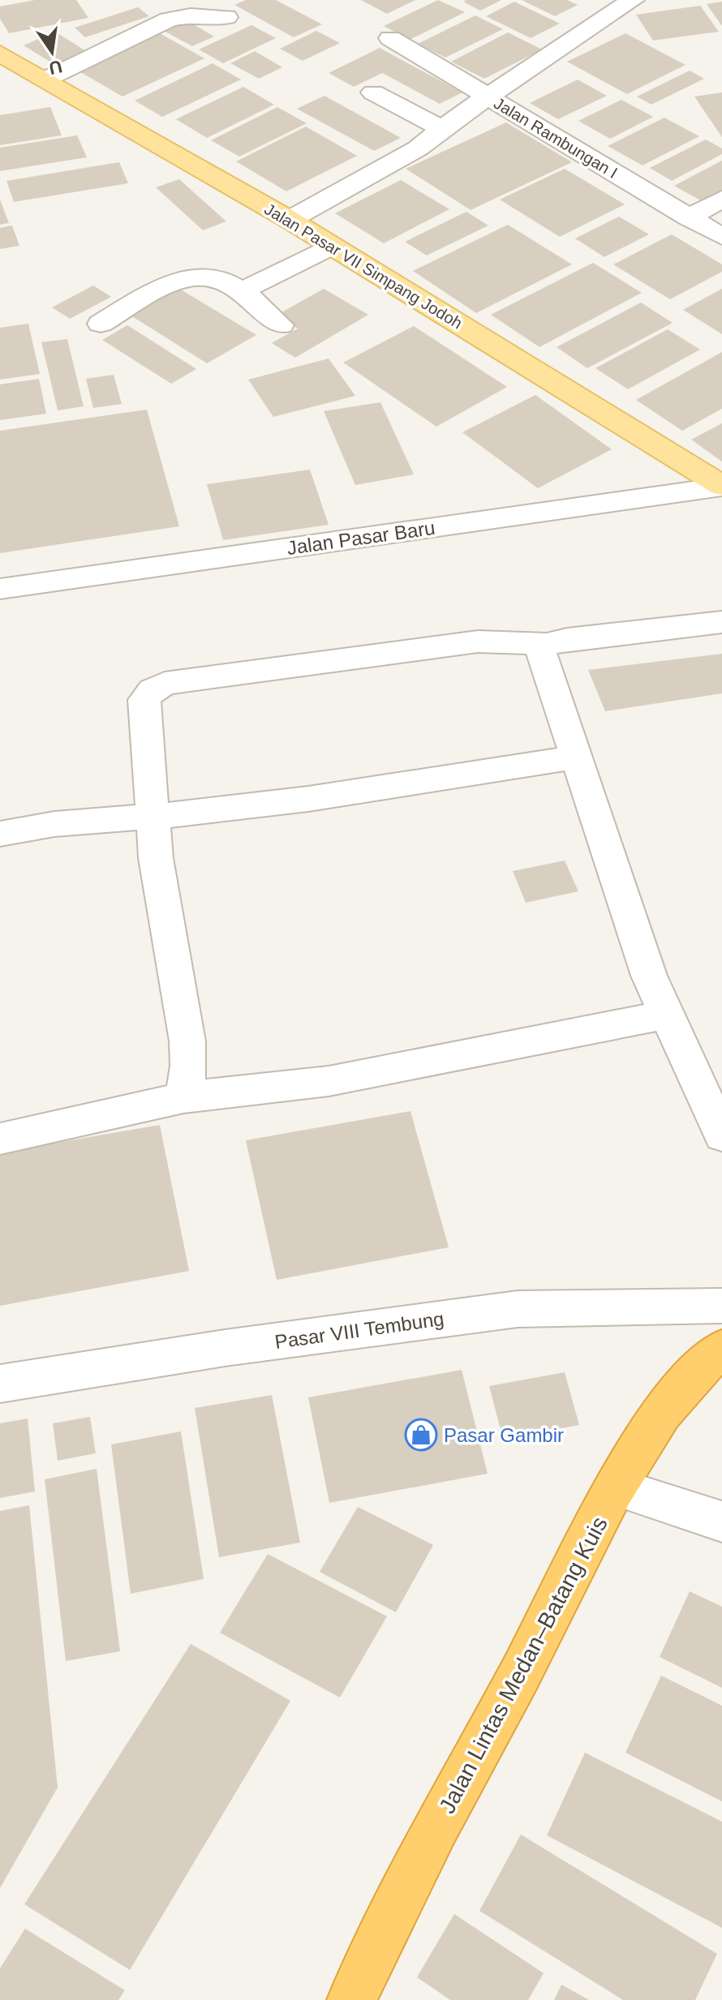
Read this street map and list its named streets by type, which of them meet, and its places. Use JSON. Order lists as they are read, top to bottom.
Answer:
{
  "streets": {
    "highway": ["Jalan Lintas Medan–Batang Kuis"],
    "main road": ["Jalan Pasar VII Simpang Jodoh"],
    "street": ["Jalan Rambungan I", "Jalan Pasar Baru", "Pasar VIII Tembung"]
  },
  "crossings": [
    ["Jalan Pasar VII Simpang Jodoh", "Jalan Pasar Baru"]
  ],
  "places": {
    "shop": ["Pasar Gambir"]
  },
  "north": "bottom"
}
